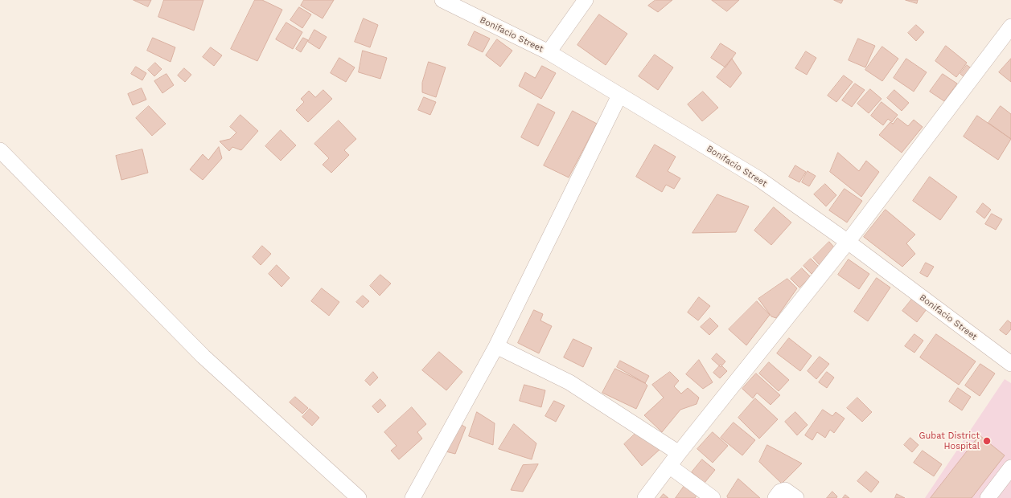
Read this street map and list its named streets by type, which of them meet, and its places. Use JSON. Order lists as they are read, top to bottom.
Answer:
{
  "streets": {
    "street": ["Bonifacio Street"]
  },
  "places": ["Gubat District Hospital"]
}
